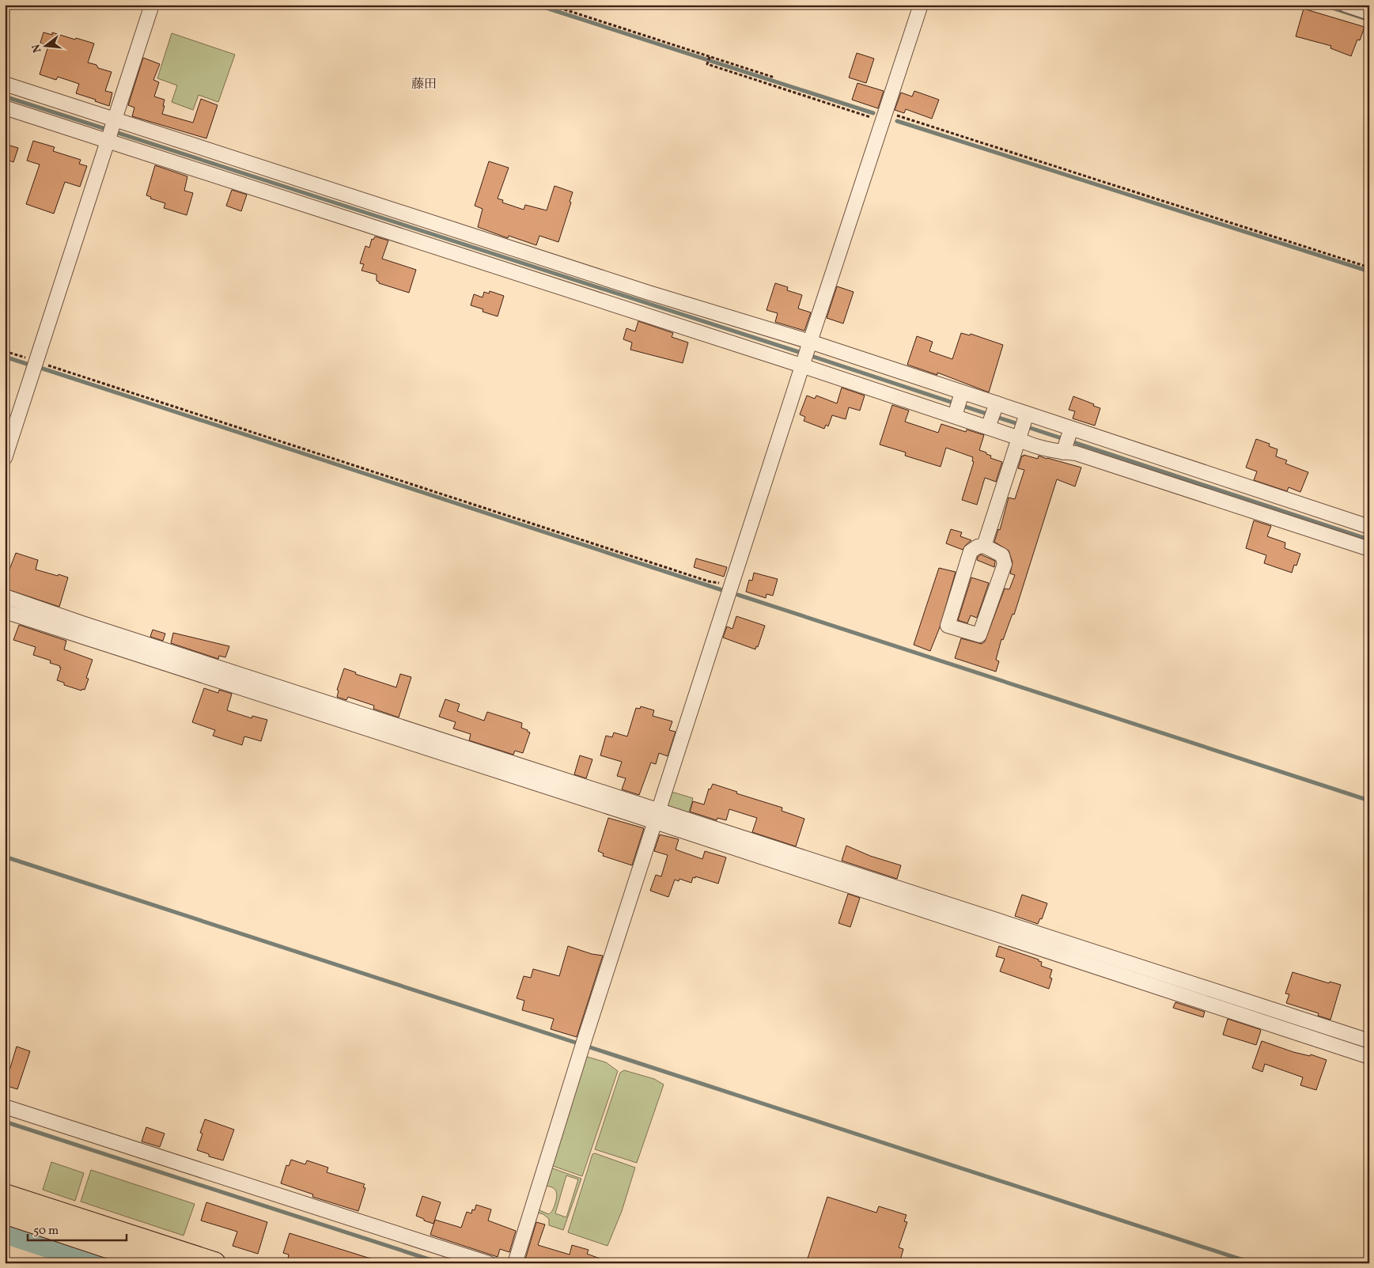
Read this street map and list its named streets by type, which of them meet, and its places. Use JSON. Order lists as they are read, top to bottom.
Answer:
{
  "districts": ["藤田"],
  "scale_bar": "50 m",
  "north": "left"
}
